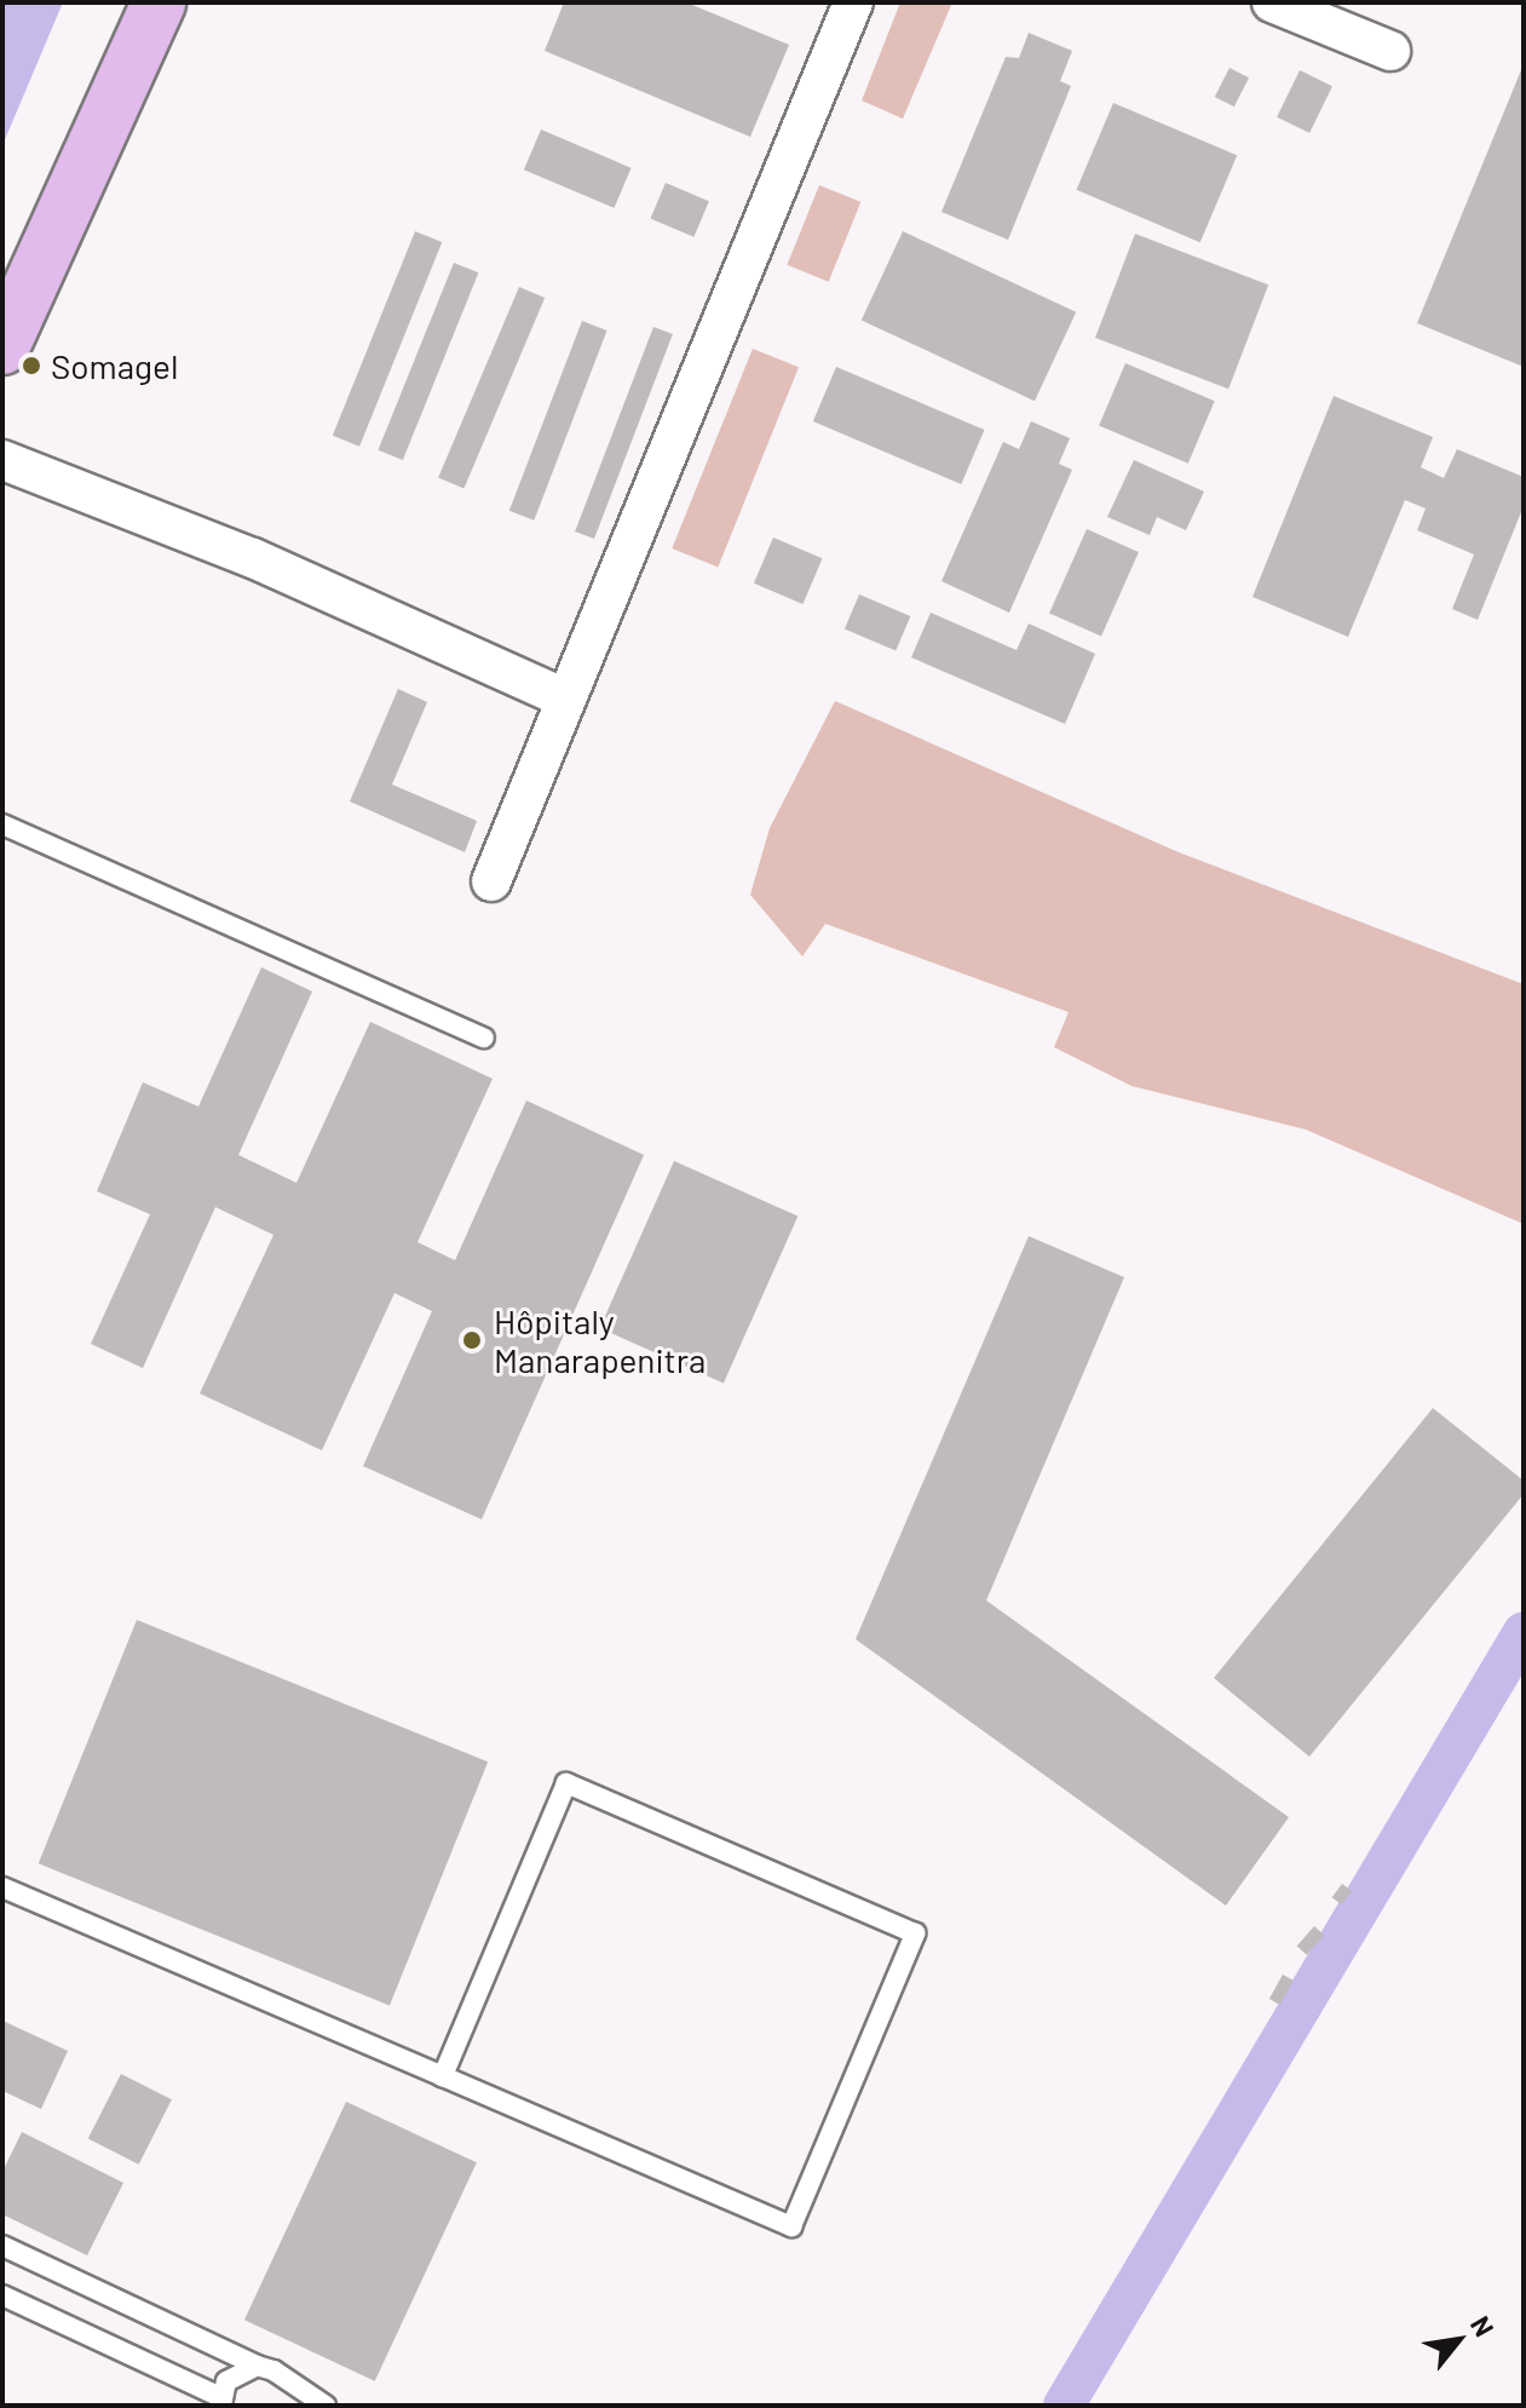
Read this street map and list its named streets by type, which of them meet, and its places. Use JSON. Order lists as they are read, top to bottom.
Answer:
{
  "places": ["Somagel", "Hôpitaly Manarapenitra"],
  "north": "top right"
}
